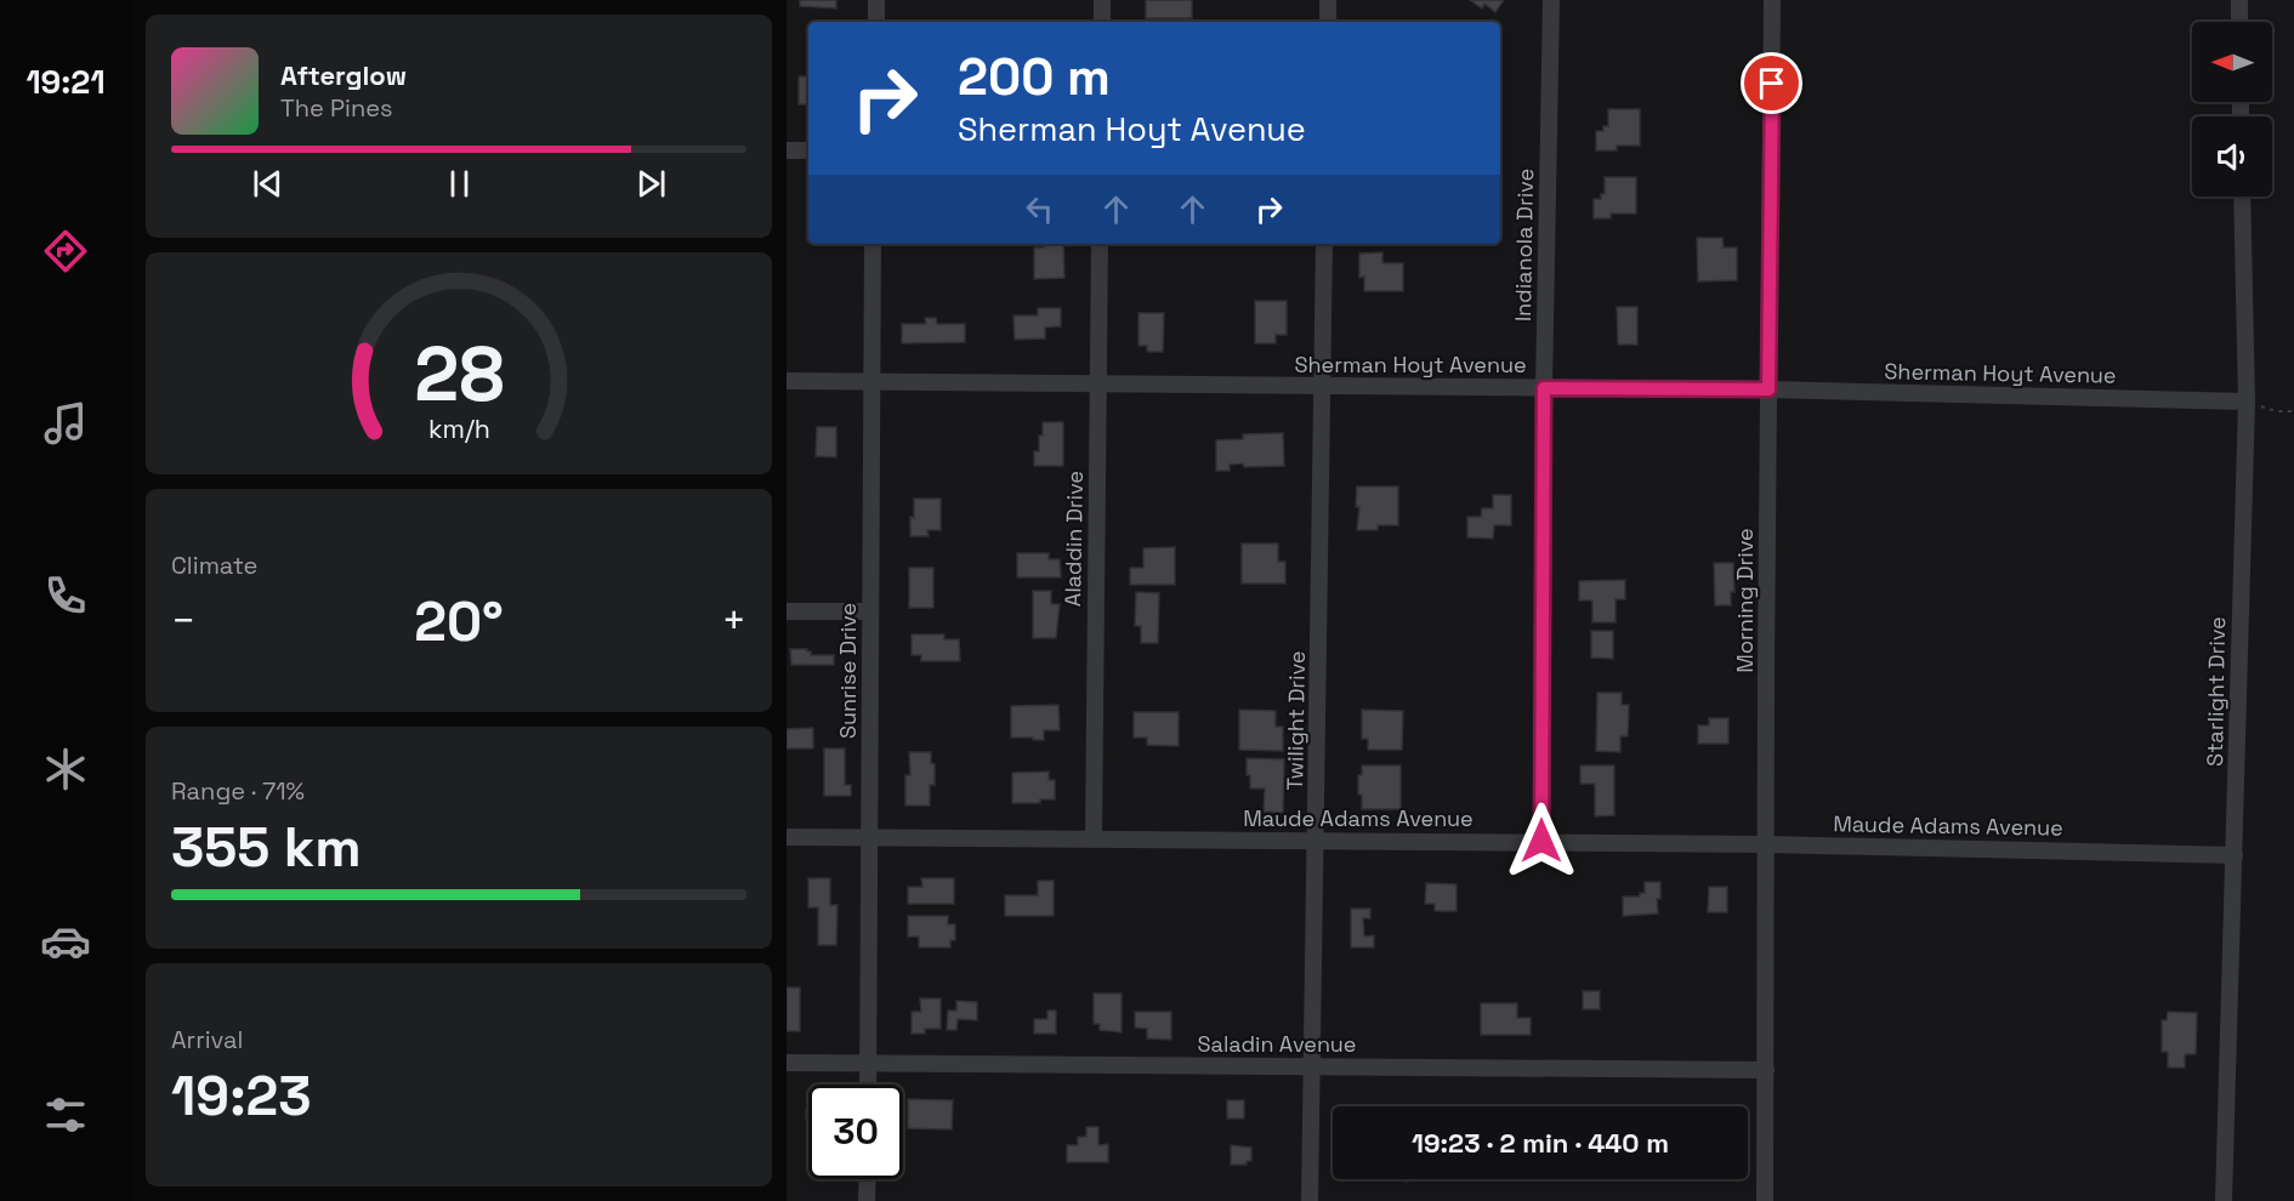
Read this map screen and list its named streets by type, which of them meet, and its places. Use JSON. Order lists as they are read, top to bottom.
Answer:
{
  "streets": {
    "street": [
      "Indianola Drive",
      "Sherman Hoyt Avenue",
      "Aladdin Drive",
      "Morning Drive",
      "Sunrise Drive",
      "Starlight Drive",
      "Twilight Drive",
      "Maude Adams Avenue",
      "Saladin Avenue"
    ]
  },
  "crossings": [
    ["Indianola Drive", "Sherman Hoyt Avenue"],
    ["Indianola Drive", "Maude Adams Avenue"],
    ["Sherman Hoyt Avenue", "Aladdin Drive"],
    ["Sherman Hoyt Avenue", "Morning Drive"],
    ["Sherman Hoyt Avenue", "Sunrise Drive"],
    ["Sherman Hoyt Avenue", "Starlight Drive"],
    ["Sherman Hoyt Avenue", "Twilight Drive"],
    ["Aladdin Drive", "Maude Adams Avenue"],
    ["Morning Drive", "Maude Adams Avenue"],
    ["Morning Drive", "Saladin Avenue"],
    ["Sunrise Drive", "Maude Adams Avenue"],
    ["Sunrise Drive", "Saladin Avenue"],
    ["Starlight Drive", "Maude Adams Avenue"],
    ["Twilight Drive", "Maude Adams Avenue"],
    ["Twilight Drive", "Saladin Avenue"]
  ],
  "north": "left",
  "page": {
    "tabs": "19:21",
    "turn": ["200 m", "Sherman Hoyt Avenue"],
    "song": ["Afterglow", "The Pines"],
    "tile": [
      "Climate",
      ["Range · 71%", "355 km"],
      ["Arrival", "19:23"]
    ],
    "heat": ["−", "20°", "+"],
    "limit": "30",
    "trip": "19:23 · 2 min · 440 m",
    "gauge": ["28", "km/h"]
  }
}
